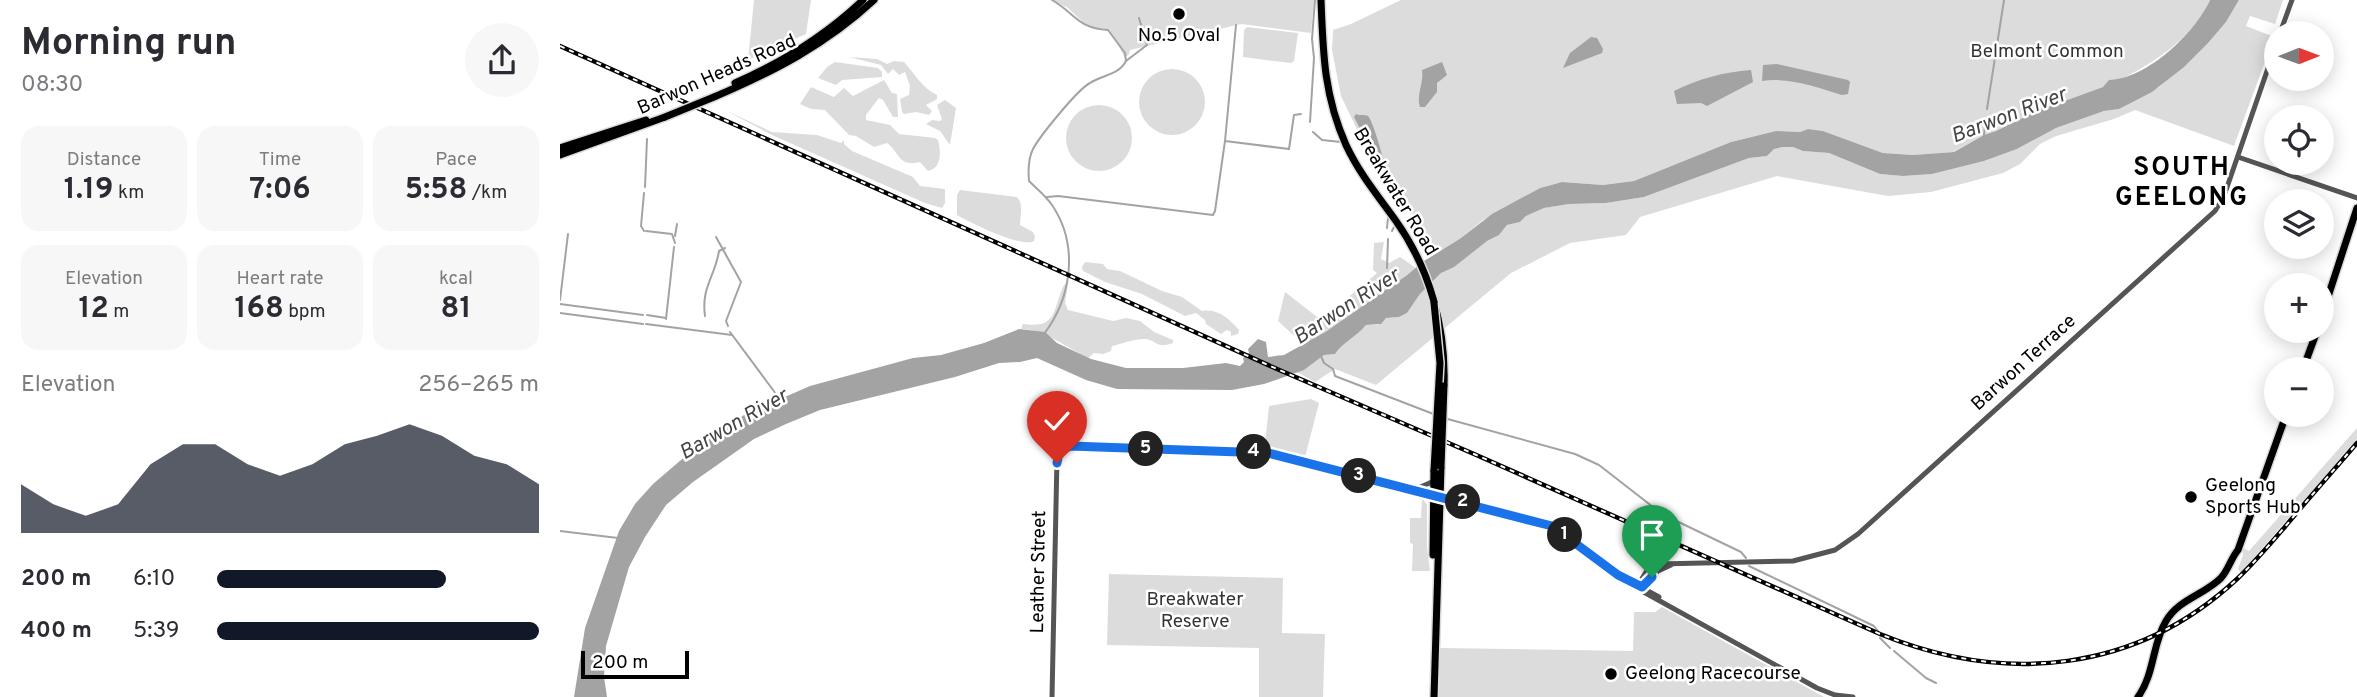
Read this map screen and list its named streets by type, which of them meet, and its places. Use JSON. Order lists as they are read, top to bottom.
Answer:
{
  "streets": {
    "main road": ["Barwon Heads Road", "Breakwater Road"],
    "street": ["Barwon Terrace", "Leather Street"]
  },
  "districts": ["SOUTH GEELONG"],
  "water": ["Barwon River"],
  "parks": ["Belmont Common", "Breakwater Reserve"],
  "places": ["No.5 Oval", "Geelong Sports Hub", "Geelong Racecourse"],
  "scale_bar": "200 m",
  "north": "right",
  "page": {
    "heading": ["Morning run", "08:30"],
    "map_buttons": ["+", "−"],
    "stats": [
      ["Distance", "1.19 km"],
      ["Time", "7:06"],
      ["Pace", "5:58 /km"],
      ["Elevation", "12 m"],
      ["Heart rate", "168 bpm"],
      ["kcal", "81"]
    ],
    "chart": ["Elevation", "256–265 m"],
    "pins": [
      "5",
      "4",
      "3",
      "2",
      "1"
    ],
    "list": [
      {
        "name": "200 m",
        "note": "6:10"
      },
      {
        "name": "400 m",
        "note": "5:39"
      }
    ],
    "scale": "200 m"
  }
}
